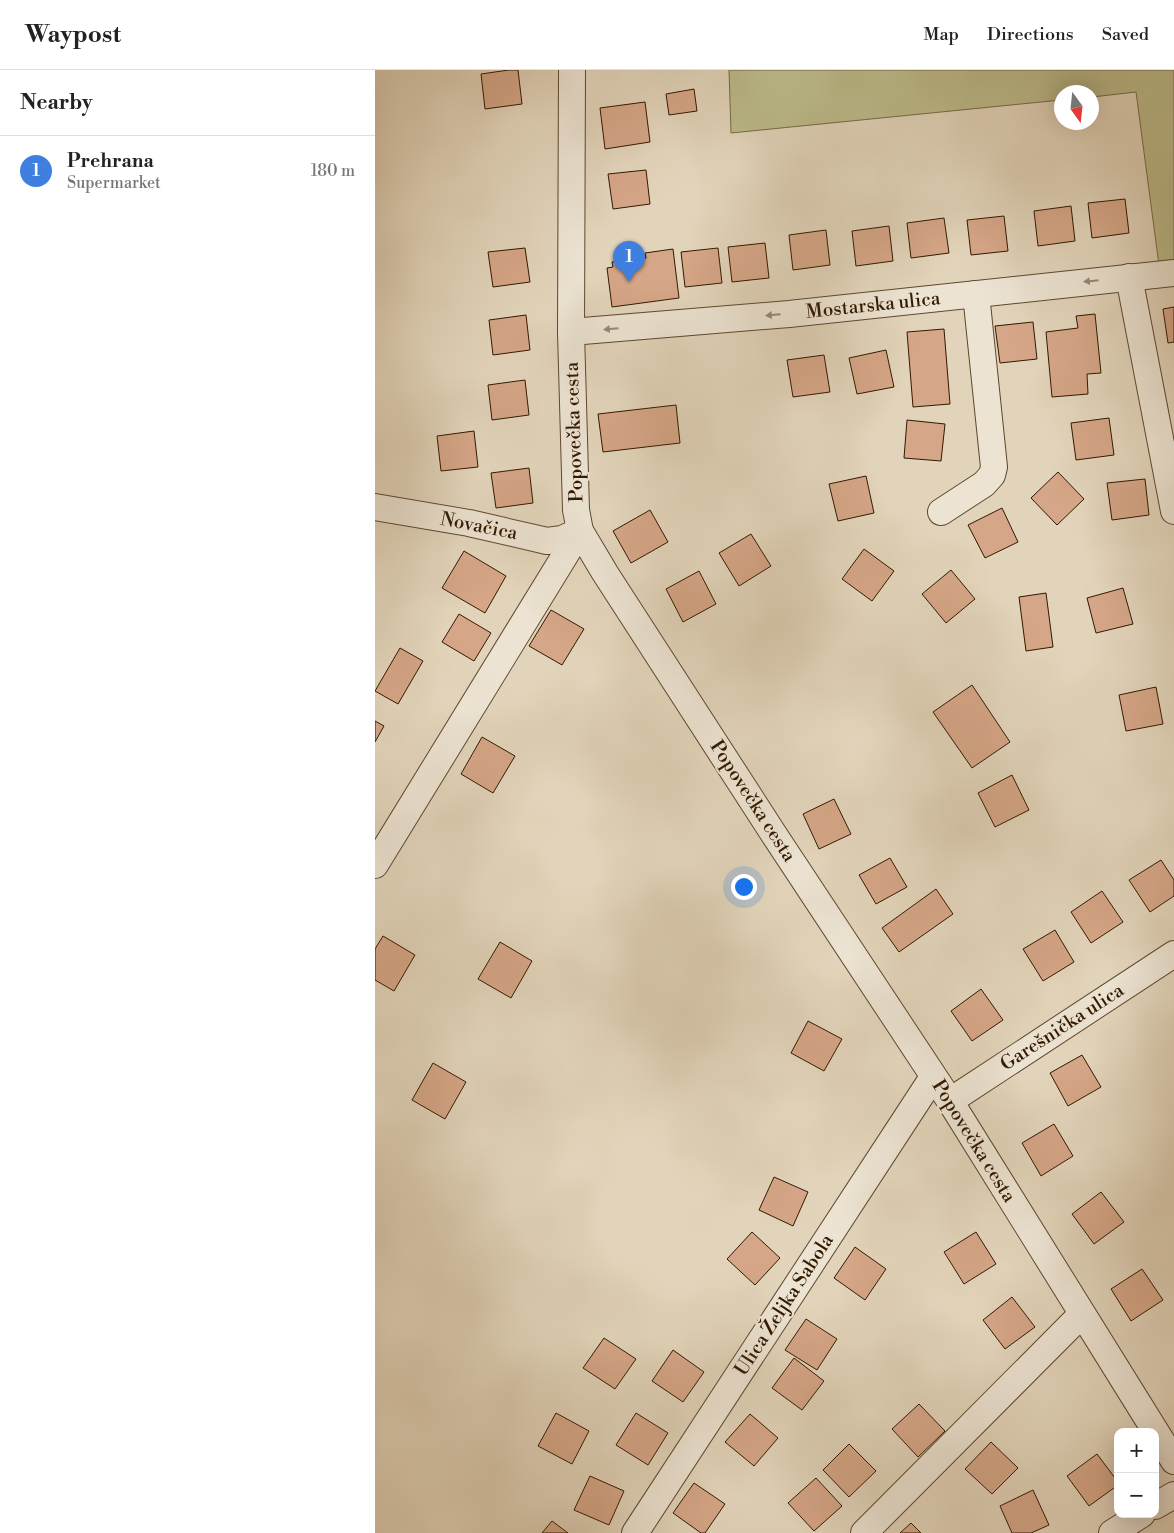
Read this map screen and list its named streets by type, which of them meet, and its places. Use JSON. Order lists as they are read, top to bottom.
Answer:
{
  "streets": {
    "street": [
      "Mostarska ulica",
      "Popovečka cesta",
      "Novačica",
      "Garešnička ulica",
      "Ulica Željka Sabola"
    ]
  },
  "crossings": [
    ["Mostarska ulica", "Popovečka cesta"],
    ["Popovečka cesta", "Novačica"],
    ["Popovečka cesta", "Garešnička ulica"],
    ["Popovečka cesta", "Ulica Željka Sabola"]
  ],
  "one_way": ["Mostarska ulica"],
  "north": "bottom",
  "page": {
    "header": "Waypost",
    "nav": ["Map", "Directions", "Saved"],
    "heading": "Nearby",
    "list": [
      {
        "mark": "1",
        "name": "Prehrana",
        "note": "Supermarket",
        "value": "180 m"
      }
    ],
    "pins": "1",
    "map_buttons": ["+", "−"]
  }
}
